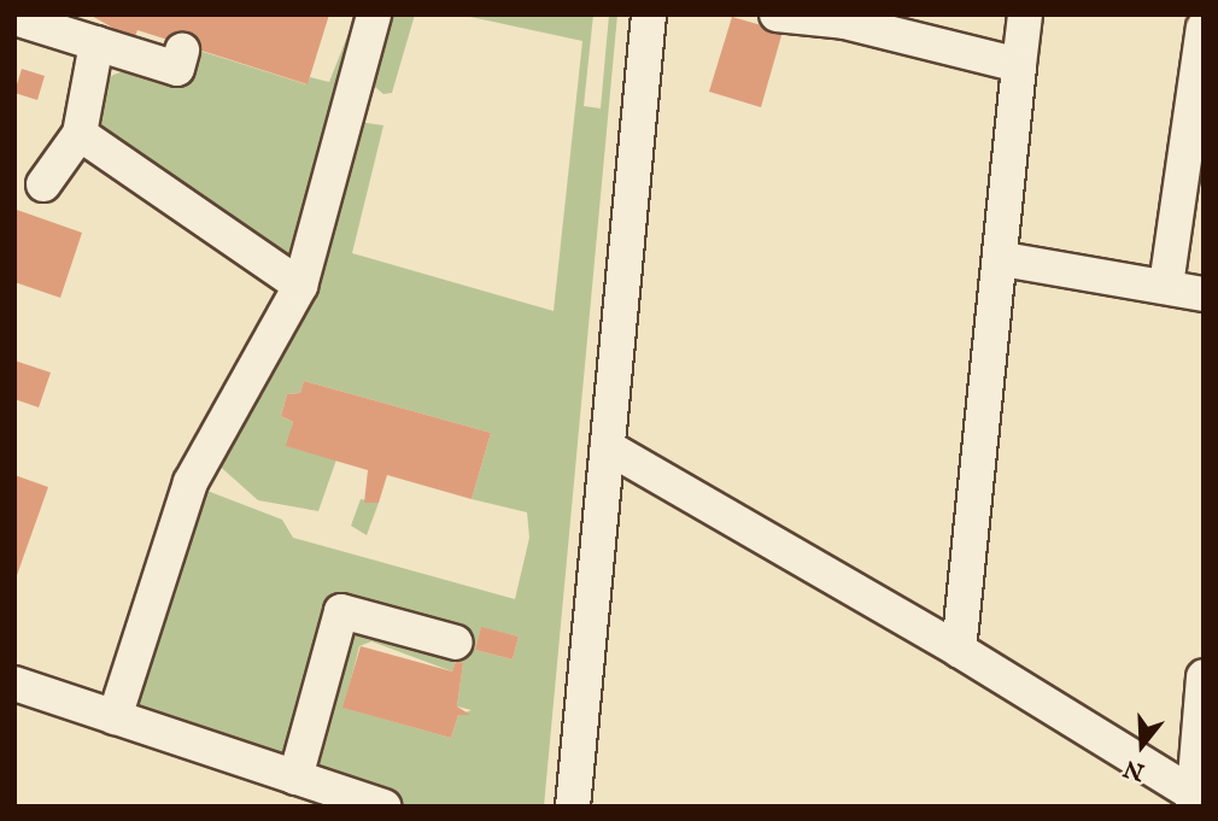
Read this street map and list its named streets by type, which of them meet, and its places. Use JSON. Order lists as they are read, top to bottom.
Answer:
{
  "north": "bottom"
}
